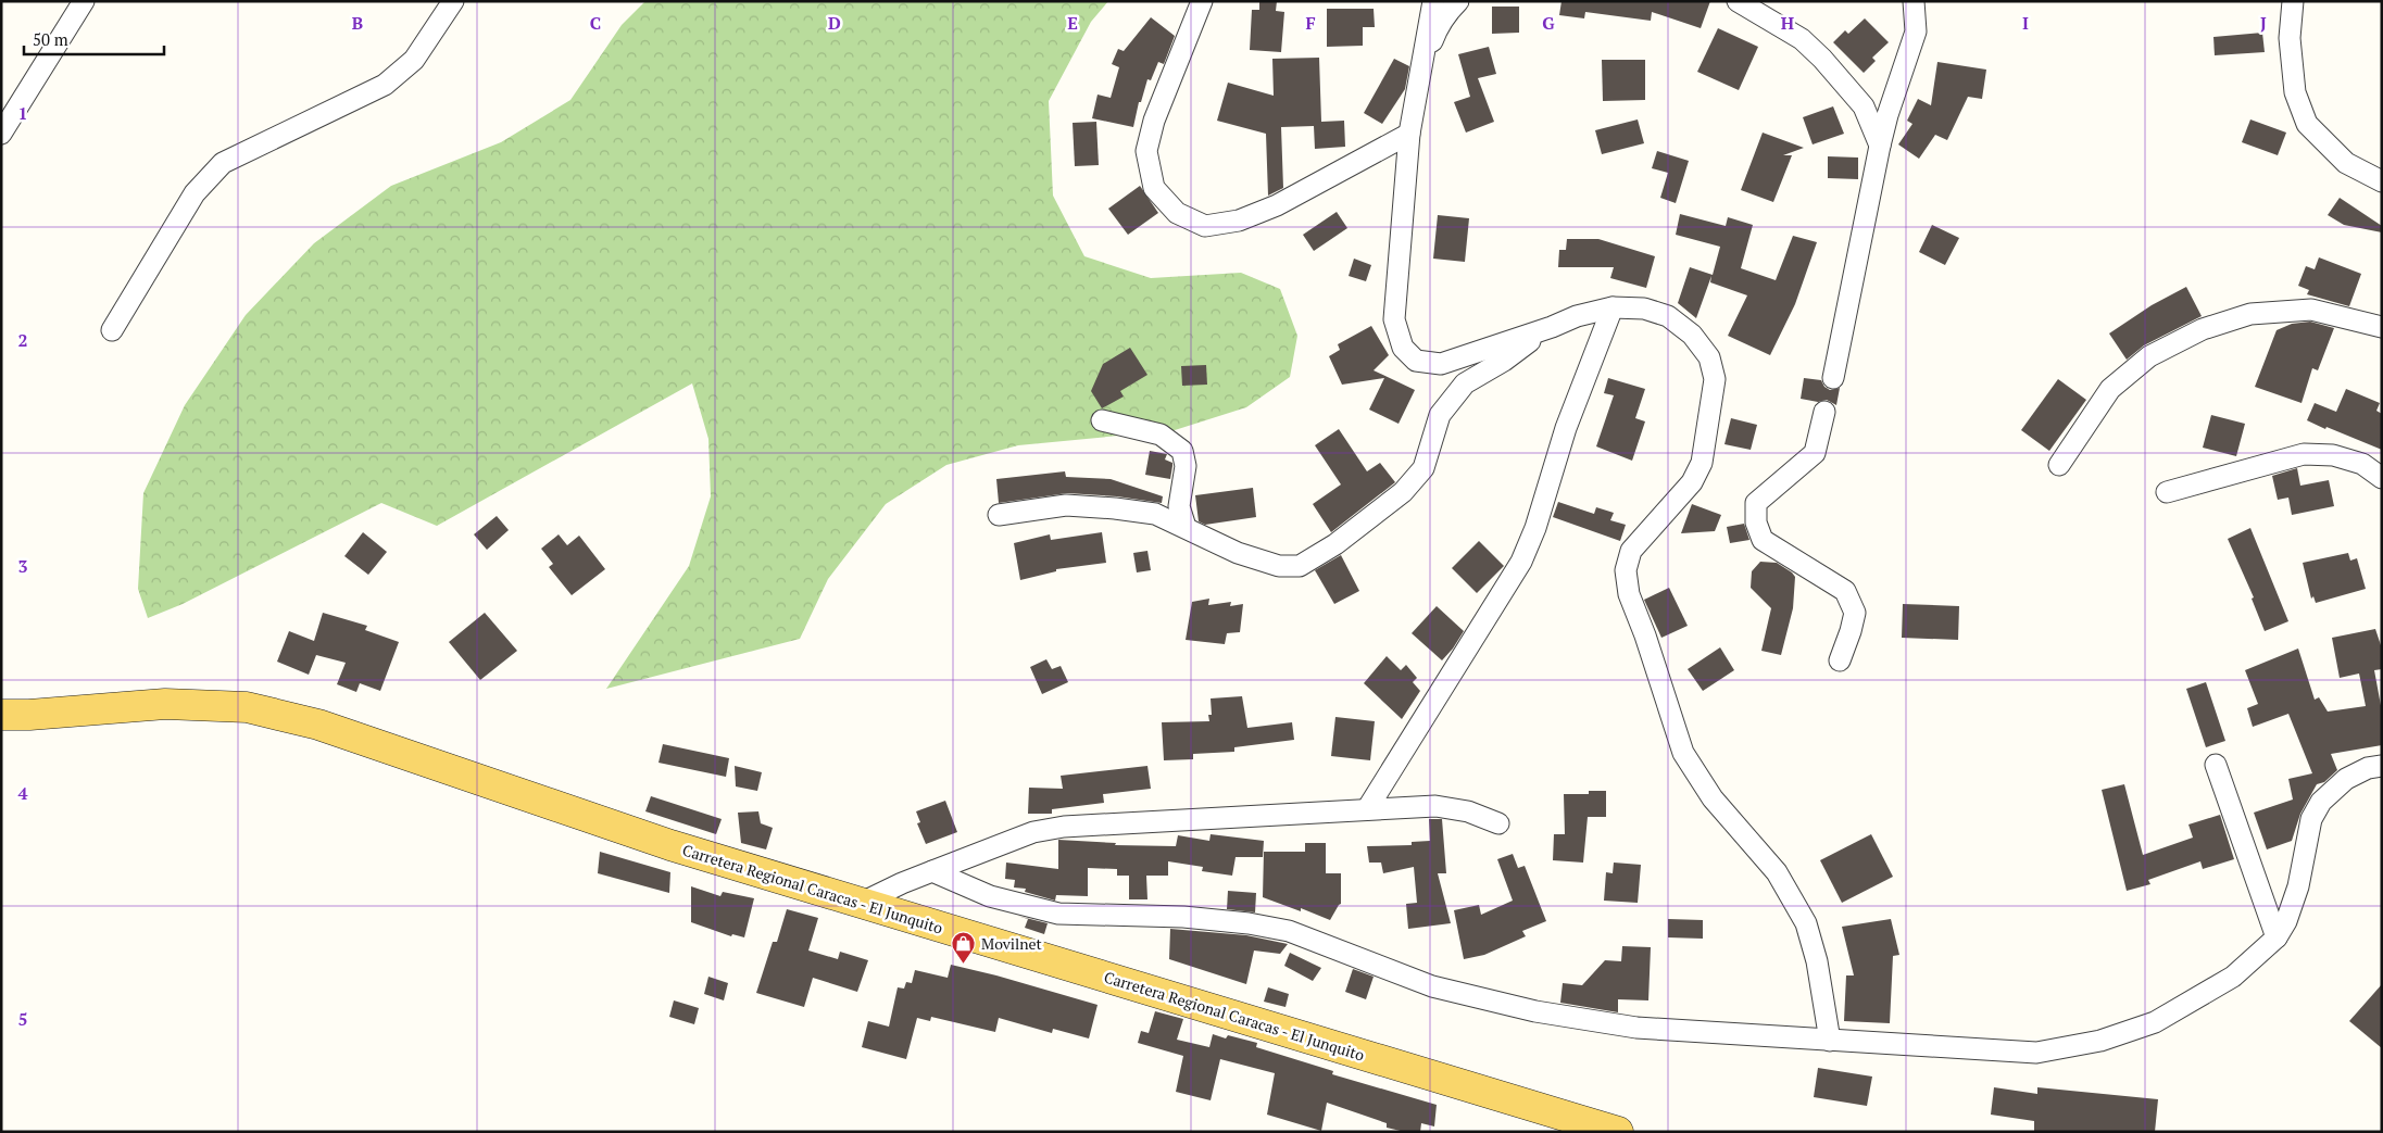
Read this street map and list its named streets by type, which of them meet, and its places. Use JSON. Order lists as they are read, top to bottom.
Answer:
{
  "streets": {
    "main road": ["Carretera Regional Caracas - El Junquito"]
  },
  "places": {
    "shop": ["Movilnet"]
  },
  "scale_bar": "50 m",
  "grid": {
    "columns": [
      "B",
      "C",
      "D",
      "E",
      "F",
      "G",
      "H",
      "I",
      "J"
    ],
    "rows": [
      "1",
      "2",
      "3",
      "4",
      "5"
    ]
  }
}
